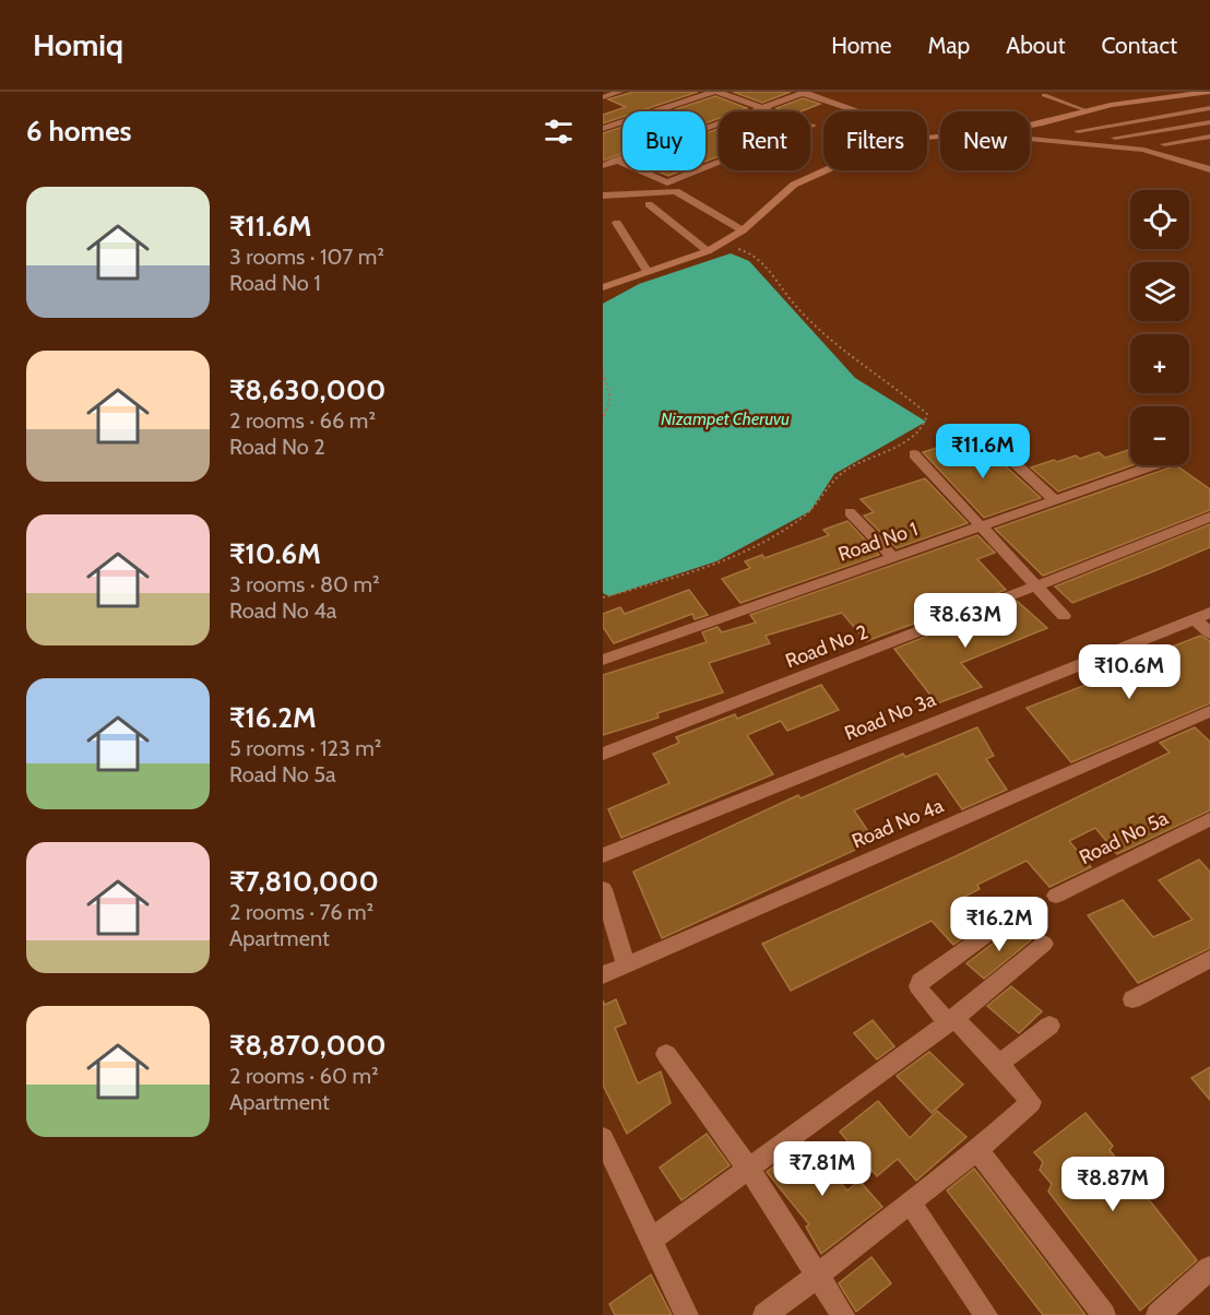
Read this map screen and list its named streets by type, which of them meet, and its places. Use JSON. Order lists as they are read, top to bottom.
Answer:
{
  "streets": {
    "street": [
      "Road No 1",
      "Road No 2",
      "Road No 3a",
      "Road No 4a",
      "Road No 5a"
    ]
  },
  "water": ["Nizampet Cheruvu"],
  "page": {
    "header": "Homiq",
    "nav": [
      "Home",
      "Map",
      "About",
      "Contact"
    ],
    "heading": "6 homes",
    "chip": [
      "Buy",
      "Rent",
      "Filters",
      "New"
    ],
    "list": [
      {
        "name": "₹11.6M",
        "note": "3 rooms · 107 m² · Road No 1"
      },
      {
        "name": "₹8,630,000",
        "note": "2 rooms · 66 m² · Road No 2"
      },
      {
        "name": "₹10.6M",
        "note": "3 rooms · 80 m² · Road No 4a"
      },
      {
        "name": "₹16.2M",
        "note": "5 rooms · 123 m² · Road No 5a"
      },
      {
        "name": "₹7,810,000",
        "note": "2 rooms · 76 m² · Apartment"
      },
      {
        "name": "₹8,870,000",
        "note": "2 rooms · 60 m² · Apartment"
      }
    ],
    "map_buttons": ["+", "−"],
    "price": [
      "₹11.6M",
      "₹8.63M",
      "₹10.6M",
      "₹16.2M",
      "₹7.81M",
      "₹8.87M"
    ]
  }
}
